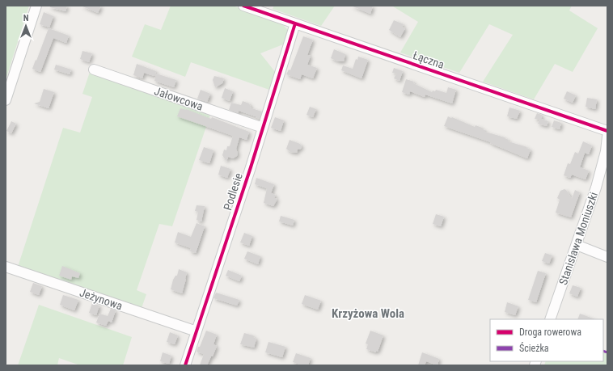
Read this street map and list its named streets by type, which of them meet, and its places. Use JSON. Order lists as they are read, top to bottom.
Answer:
{
  "streets": {
    "street": [
      "Łączna",
      "Jałowcowa",
      "Podlesie",
      "Stanisława Moniuszki",
      "Jeżynowa"
    ]
  },
  "crossings": [
    ["Łączna", "Podlesie"],
    ["Jałowcowa", "Podlesie"],
    ["Podlesie", "Jeżynowa"]
  ],
  "districts": ["Krzyżowa Wola"],
  "legend": ["Droga rowerowa", "Ścieżka"],
  "north": "top"
}
